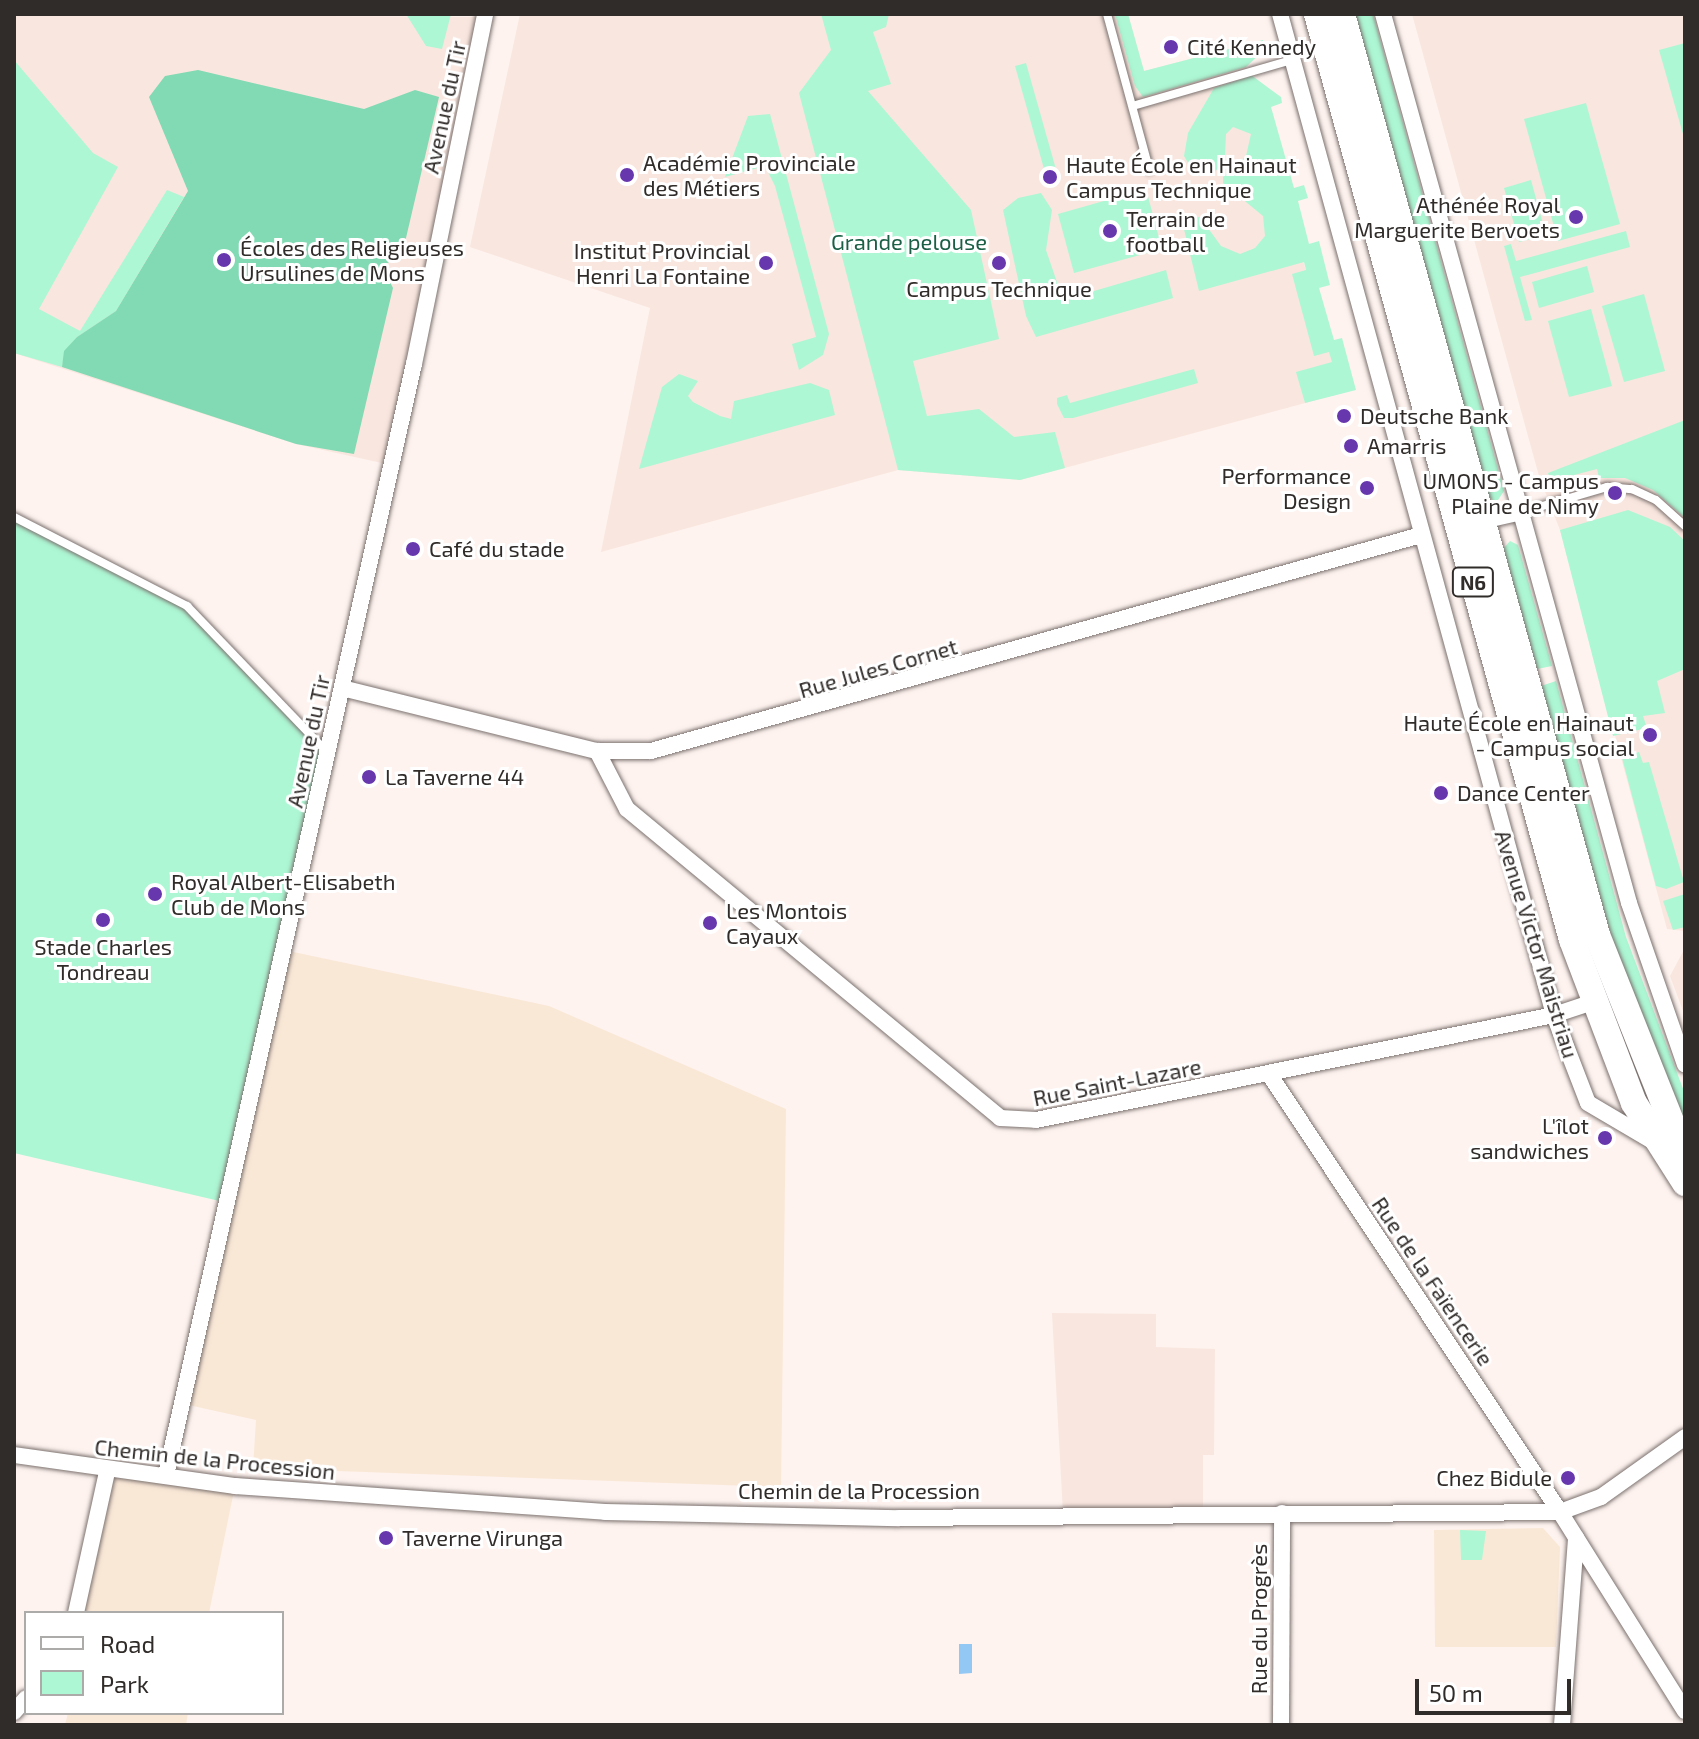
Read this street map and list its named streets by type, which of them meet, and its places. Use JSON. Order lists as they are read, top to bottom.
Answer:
{
  "streets": {
    "main road": ["N6", "Avenue Victor Maistriau"],
    "street": [
      "Avenue du Tir",
      "Rue Jules Cornet",
      "Rue Saint-Lazare",
      "Rue de la Faïencerie",
      "Chemin de la Procession",
      "Rue du Progrès"
    ]
  },
  "crossings": [
    ["Avenue du Tir", "Rue Jules Cornet"],
    ["Avenue du Tir", "Chemin de la Procession"],
    ["Rue Jules Cornet", "Avenue Victor Maistriau"],
    ["Rue Jules Cornet", "Rue Saint-Lazare"],
    ["Avenue Victor Maistriau", "Rue Saint-Lazare"],
    ["Rue Saint-Lazare", "Rue de la Faïencerie"],
    ["Rue de la Faïencerie", "Chemin de la Procession"],
    ["Chemin de la Procession", "Rue du Progrès"]
  ],
  "parks": ["Grande pelouse"],
  "places": [
    "Cité Kennedy",
    "Académie Provinciale des Métiers",
    "Haute École en Hainaut Campus Technique",
    "Athénée Royal Marguerite Bervoets",
    "Terrain de football",
    "Écoles des Religieuses Ursulines de Mons",
    "Institut Provincial Henri La Fontaine",
    "Campus Technique",
    "Deutsche Bank",
    "Amarris",
    "Performance Design",
    "UMONS - Campus Plaine de Nimy",
    "Café du stade",
    "Haute École en Hainaut - Campus social",
    "La Taverne 44",
    "Dance Center",
    "Royal Albert-Elisabeth Club de Mons",
    "Stade Charles Tondreau",
    "Les Montois Cayaux",
    "L'îlot sandwiches",
    "Chez Bidule",
    "Taverne Virunga"
  ],
  "legend": ["Road", "Park"],
  "scale_bar": "50 m"
}
